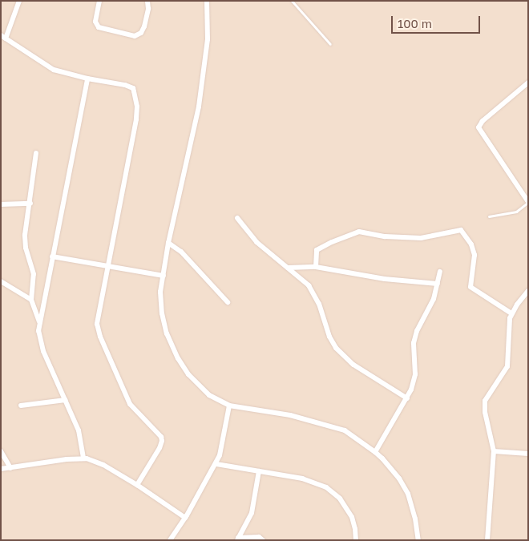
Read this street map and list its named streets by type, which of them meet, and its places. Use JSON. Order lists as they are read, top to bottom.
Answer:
{
  "scale_bar": "100 m"
}
